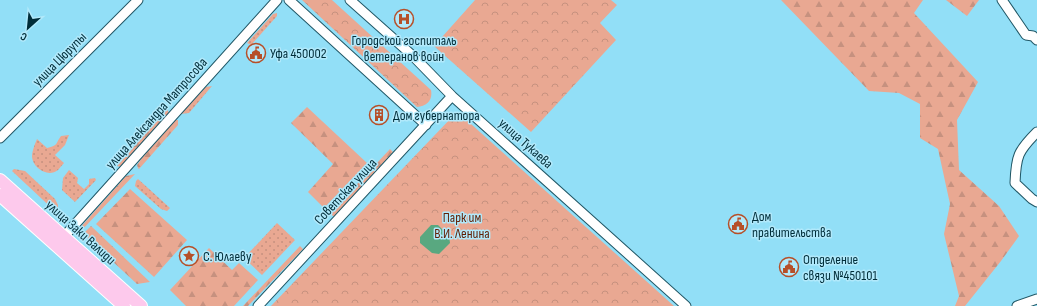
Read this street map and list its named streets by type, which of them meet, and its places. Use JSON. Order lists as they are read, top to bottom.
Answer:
{
  "streets": {
    "main road": ["улица Заки Валиди"],
    "street": [
      "улица Цюрупы",
      "улица Александра Матросова",
      "улица Тукаева",
      "Советская улица"
    ]
  },
  "crossings": [
    ["улица Александра Матросова", "улица Заки Валиди"],
    ["улица Тукаева", "Советская улица"]
  ],
  "parks": ["Парк им В.И. Ленина"],
  "places": {
    "hospital": ["Городской госпиталь ветеранов войн"],
    "public building": ["Уфа 450002", "Дом правительства", "Отделение связи №450101"],
    "building": ["Дом губернатора"],
    "place": ["С. Юлаеву"]
  },
  "north": "bottom left"
}
